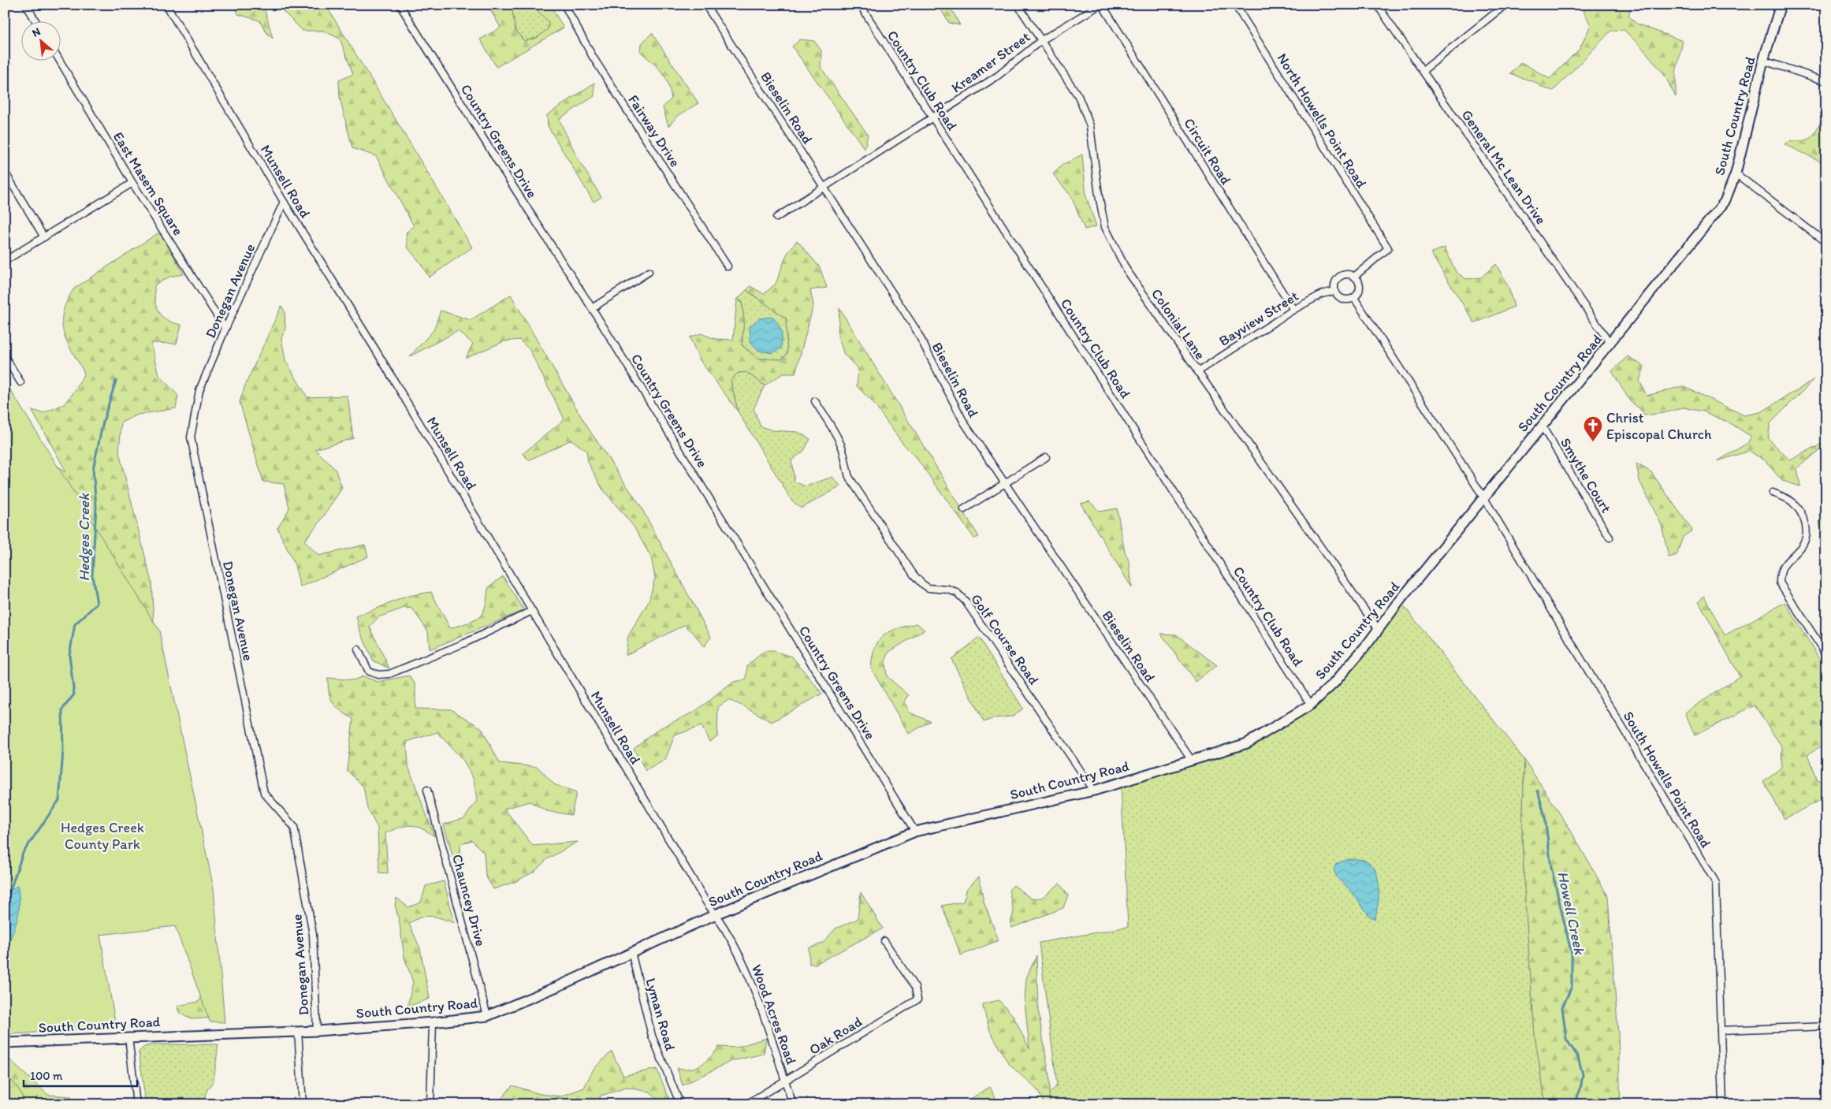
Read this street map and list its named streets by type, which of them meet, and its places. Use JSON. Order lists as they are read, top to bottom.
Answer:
{
  "streets": {
    "main road": ["South Country Road"],
    "street": [
      "Kreamer Street",
      "Country Club Road",
      "Bieselin Road",
      "North Howells Point Road",
      "Fairway Drive",
      "Country Greens Drive",
      "Circuit Road",
      "General Mc Lean Drive",
      "Munsell Road",
      "East Masem Square",
      "Donegan Avenue",
      "Bayview Street",
      "Colonial Lane",
      "Smythe Court",
      "Golf Course Road",
      "South Howells Point Road",
      "Chauncey Drive",
      "Lyman Road",
      "Wood Acres Road",
      "Oak Road"
    ]
  },
  "crossings": [
    ["Kreamer Street", "Country Club Road"],
    ["Kreamer Street", "Bieselin Road"],
    ["Kreamer Street", "Circuit Road"],
    ["Kreamer Street", "Colonial Lane"],
    ["Country Club Road", "South Country Road"],
    ["Bieselin Road", "South Country Road"],
    ["South Country Road", "Country Greens Drive"],
    ["South Country Road", "General Mc Lean Drive"],
    ["South Country Road", "Munsell Road"],
    ["South Country Road", "Donegan Avenue"],
    ["South Country Road", "Colonial Lane"],
    ["South Country Road", "Smythe Court"],
    ["South Country Road", "Golf Course Road"],
    ["South Country Road", "South Howells Point Road"],
    ["South Country Road", "Chauncey Drive"],
    ["South Country Road", "Lyman Road"],
    ["South Country Road", "Wood Acres Road"],
    ["North Howells Point Road", "Bayview Street"],
    ["Circuit Road", "Bayview Street"],
    ["Munsell Road", "Donegan Avenue"],
    ["Munsell Road", "Wood Acres Road"],
    ["East Masem Square", "Donegan Avenue"],
    ["Bayview Street", "Colonial Lane"],
    ["Wood Acres Road", "Oak Road"]
  ],
  "water": ["Hedges Creek", "Howell Creek"],
  "parks": ["Hedges Creek County Park"],
  "places": {
    "church": ["Christ Episcopal Church"]
  },
  "scale_bar": "100 m",
  "north": "top left"
}
